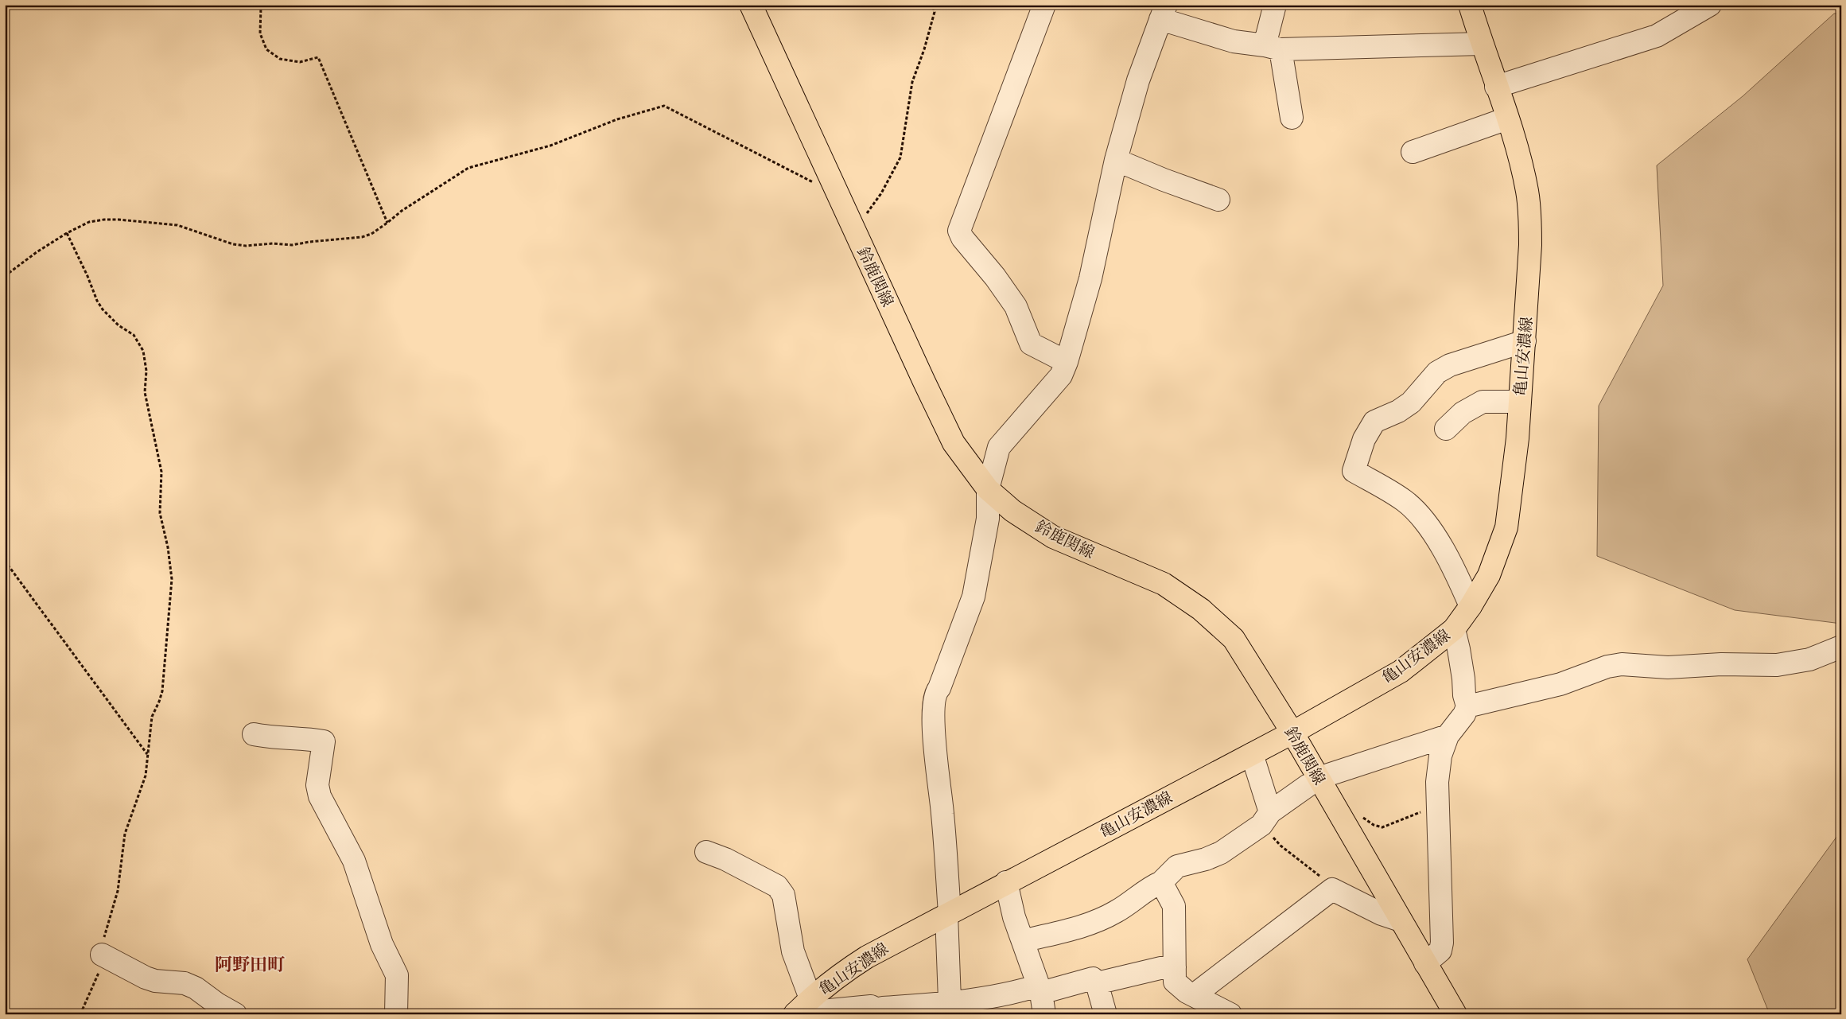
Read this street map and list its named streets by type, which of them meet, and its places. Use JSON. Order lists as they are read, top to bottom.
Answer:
{
  "streets": {
    "main road": ["鈴鹿関線", "亀山安濃線"]
  },
  "crossings": [
    ["鈴鹿関線", "亀山安濃線"]
  ],
  "districts": ["阿野田町"]
}
